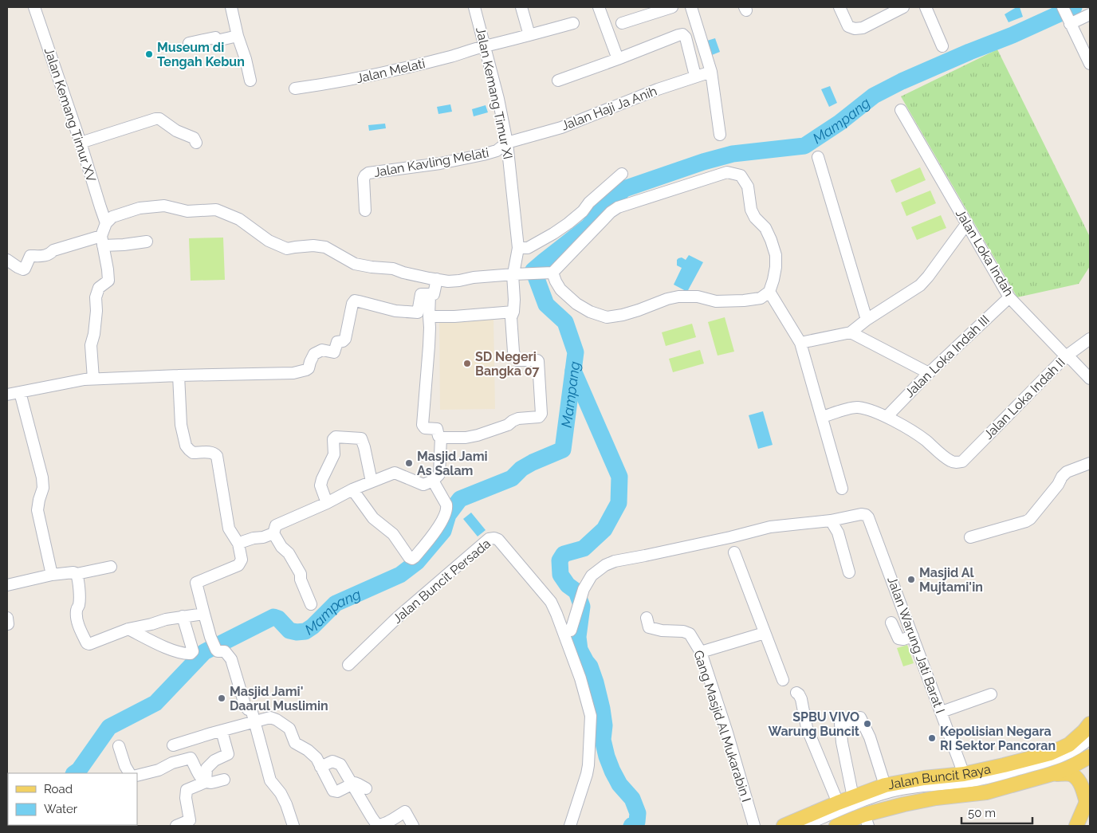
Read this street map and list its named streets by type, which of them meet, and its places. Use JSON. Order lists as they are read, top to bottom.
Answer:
{
  "streets": {
    "main road": ["Jalan Buncit Raya"],
    "street": [
      "Jalan Melati",
      "Jalan Kemang Timur XI",
      "Jalan Haji Ja Anih",
      "Jalan Kemang Timur XV",
      "Jalan Kavling Melati",
      "Jalan Loka Indah",
      "Jalan Loka Indah III",
      "Jalan Loka Indah II",
      "Jalan Buncit Persada",
      "Jalan Warung Jati Barat I",
      "Gang Masjid Al Mukarabin I"
    ]
  },
  "crossings": [
    ["Jalan Melati", "Jalan Kemang Timur XI"],
    ["Jalan Kemang Timur XI", "Jalan Haji Ja Anih"],
    ["Jalan Kemang Timur XI", "Jalan Kavling Melati"],
    ["Jalan Haji Ja Anih", "Jalan Kavling Melati"],
    ["Jalan Loka Indah", "Jalan Loka Indah III"],
    ["Jalan Loka Indah", "Jalan Loka Indah II"],
    ["Jalan Loka Indah III", "Jalan Loka Indah II"],
    ["Jalan Warung Jati Barat I", "Jalan Buncit Raya"]
  ],
  "water": ["Mampang"],
  "places": [
    "Museum di Tengah Kebun",
    "SD Negeri Bangka 07",
    "Masjid Jami As Salam",
    "Masjid Al Mujtami'in",
    "Masjid Jami' Daarul Muslimin",
    "SPBU VIVO Warung Buncit",
    "Kepolisian Negara RI Sektor Pancoran"
  ],
  "legend": ["Road", "Water"],
  "scale_bar": "50 m"
}
